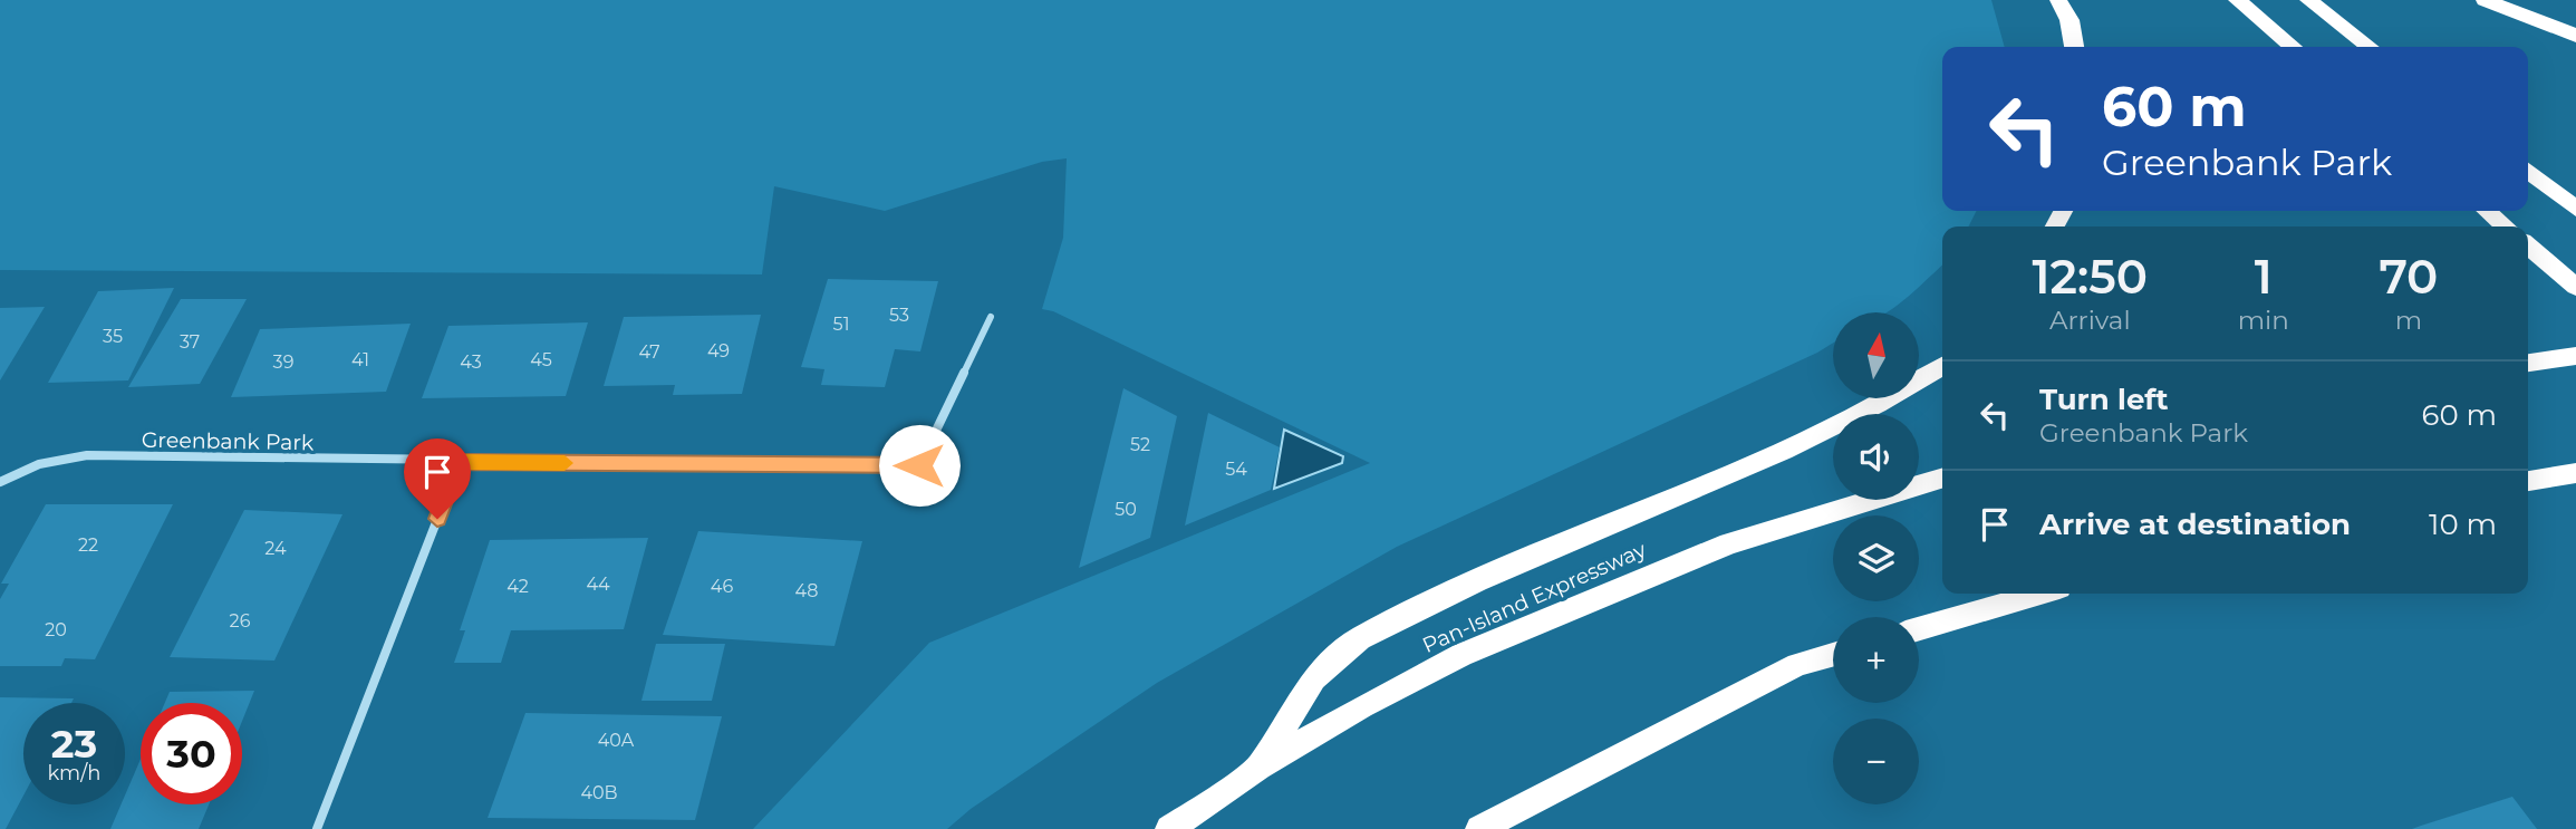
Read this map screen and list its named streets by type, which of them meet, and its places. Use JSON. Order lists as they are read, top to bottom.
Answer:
{
  "streets": {
    "highway": ["Pan-Island Expressway"],
    "street": ["Greenbank Park"]
  },
  "house_numbers": [
    "53",
    "51",
    "35",
    "37",
    "49",
    "47",
    "41",
    "45",
    "39",
    "43",
    "52",
    "54",
    "50",
    "22",
    "24",
    "44",
    "42",
    "46",
    "48",
    "26",
    "20",
    "40A",
    "40B"
  ],
  "north": "top",
  "page": {
    "turn": ["60 m", "Greenbank Park"],
    "eta": [
      "12:50",
      "Arrival",
      "1",
      "min",
      "70",
      "m"
    ],
    "map_buttons": ["+", "−"],
    "list": [
      {
        "name": "Turn left",
        "note": "Greenbank Park",
        "value": "60 m"
      },
      {
        "name": "Arrive at destination",
        "value": "10 m"
      }
    ],
    "speed": "23 km/h",
    "limit": "30"
  }
}
